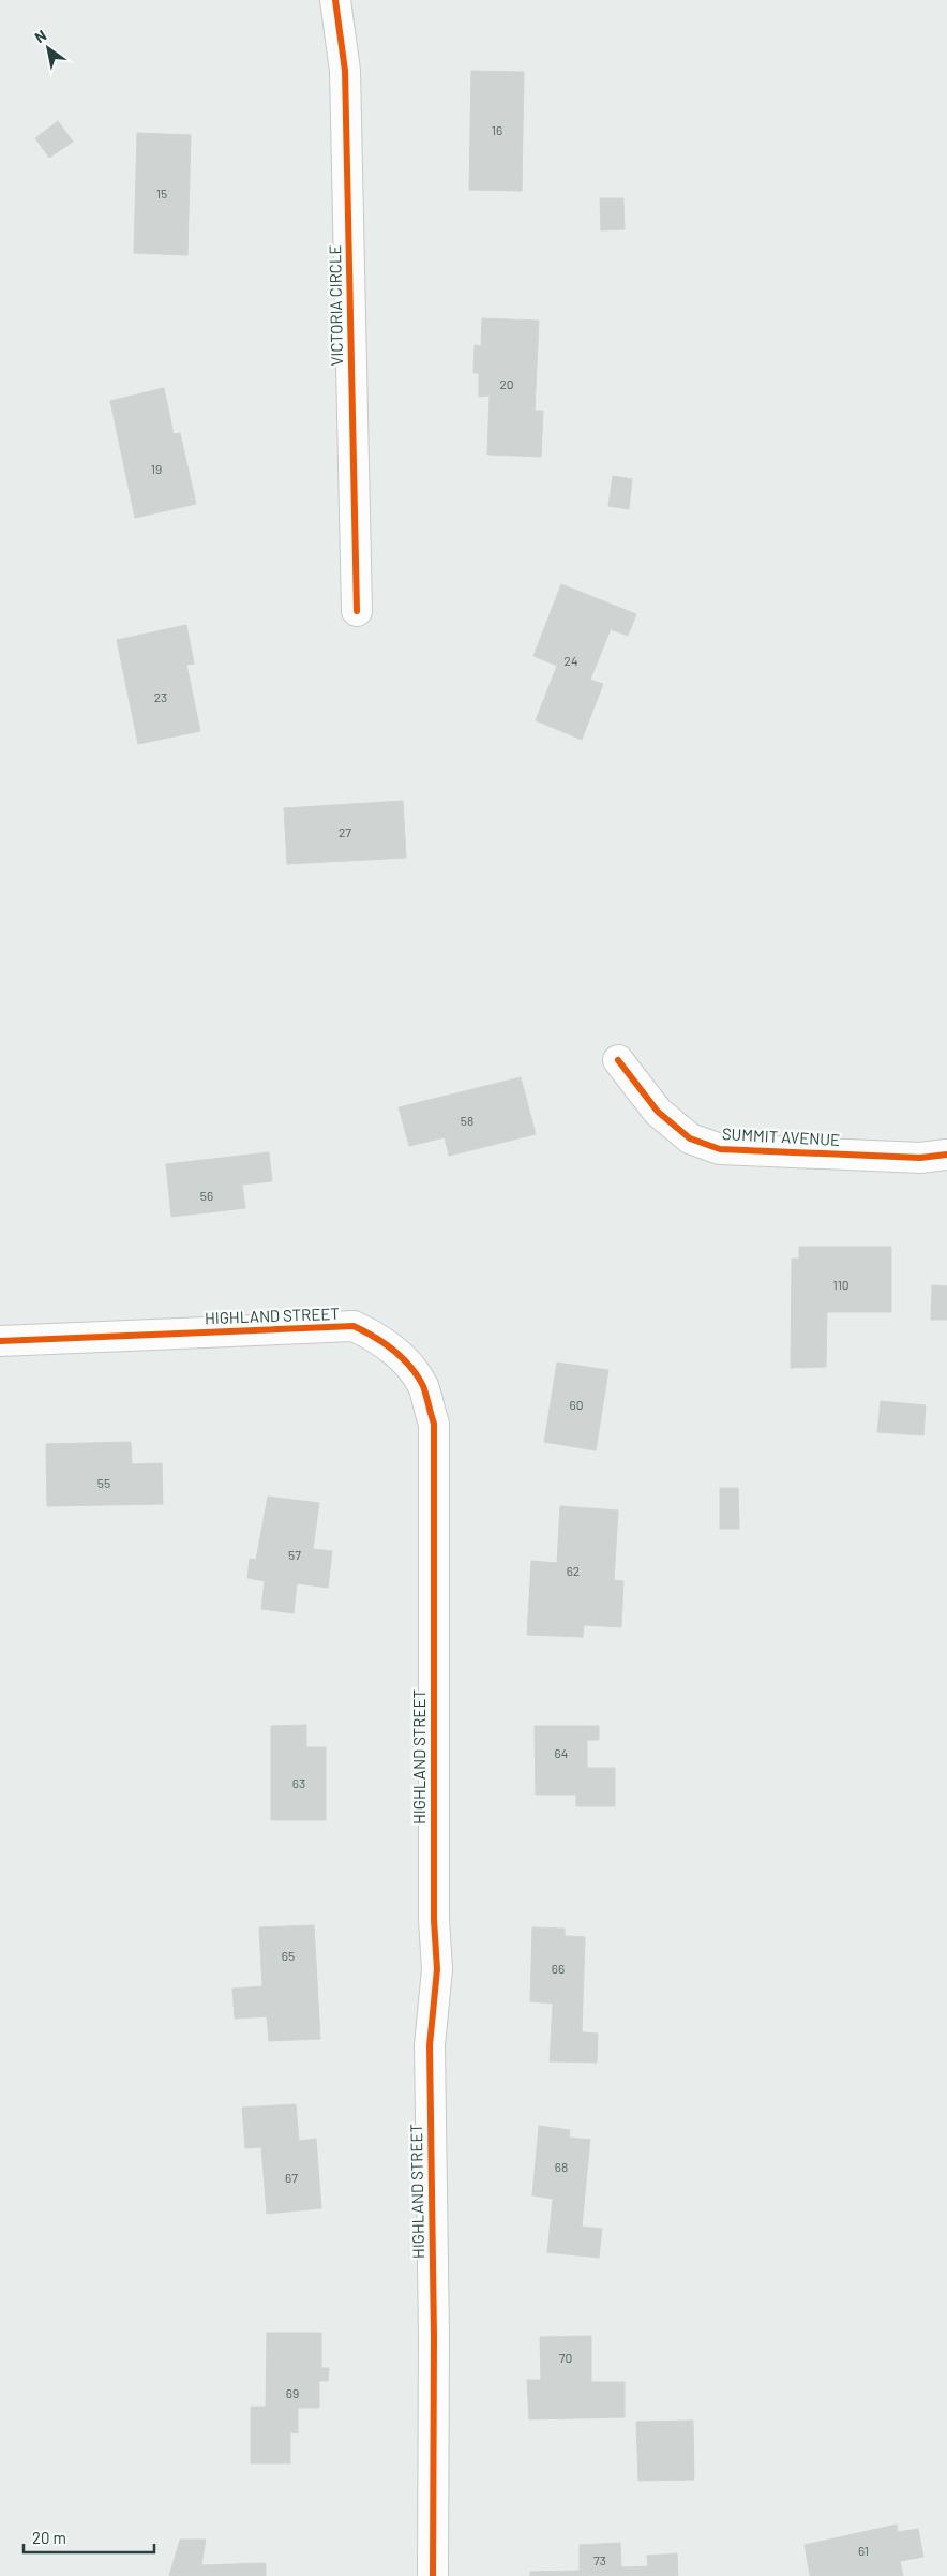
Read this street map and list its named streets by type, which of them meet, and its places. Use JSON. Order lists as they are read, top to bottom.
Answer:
{
  "streets": {
    "street": ["VICTORIA CIRCLE", "SUMMIT AVENUE", "HIGHLAND STREET"]
  },
  "house_numbers": [
    "16",
    "15",
    "20",
    "19",
    "24",
    "23",
    "27",
    "58",
    "56",
    "110",
    "60",
    "55",
    "57",
    "62",
    "64",
    "63",
    "65",
    "66",
    "68",
    "67",
    "70",
    "69",
    "61",
    "73"
  ],
  "scale_bar": "20 m",
  "north": "top left"
}
